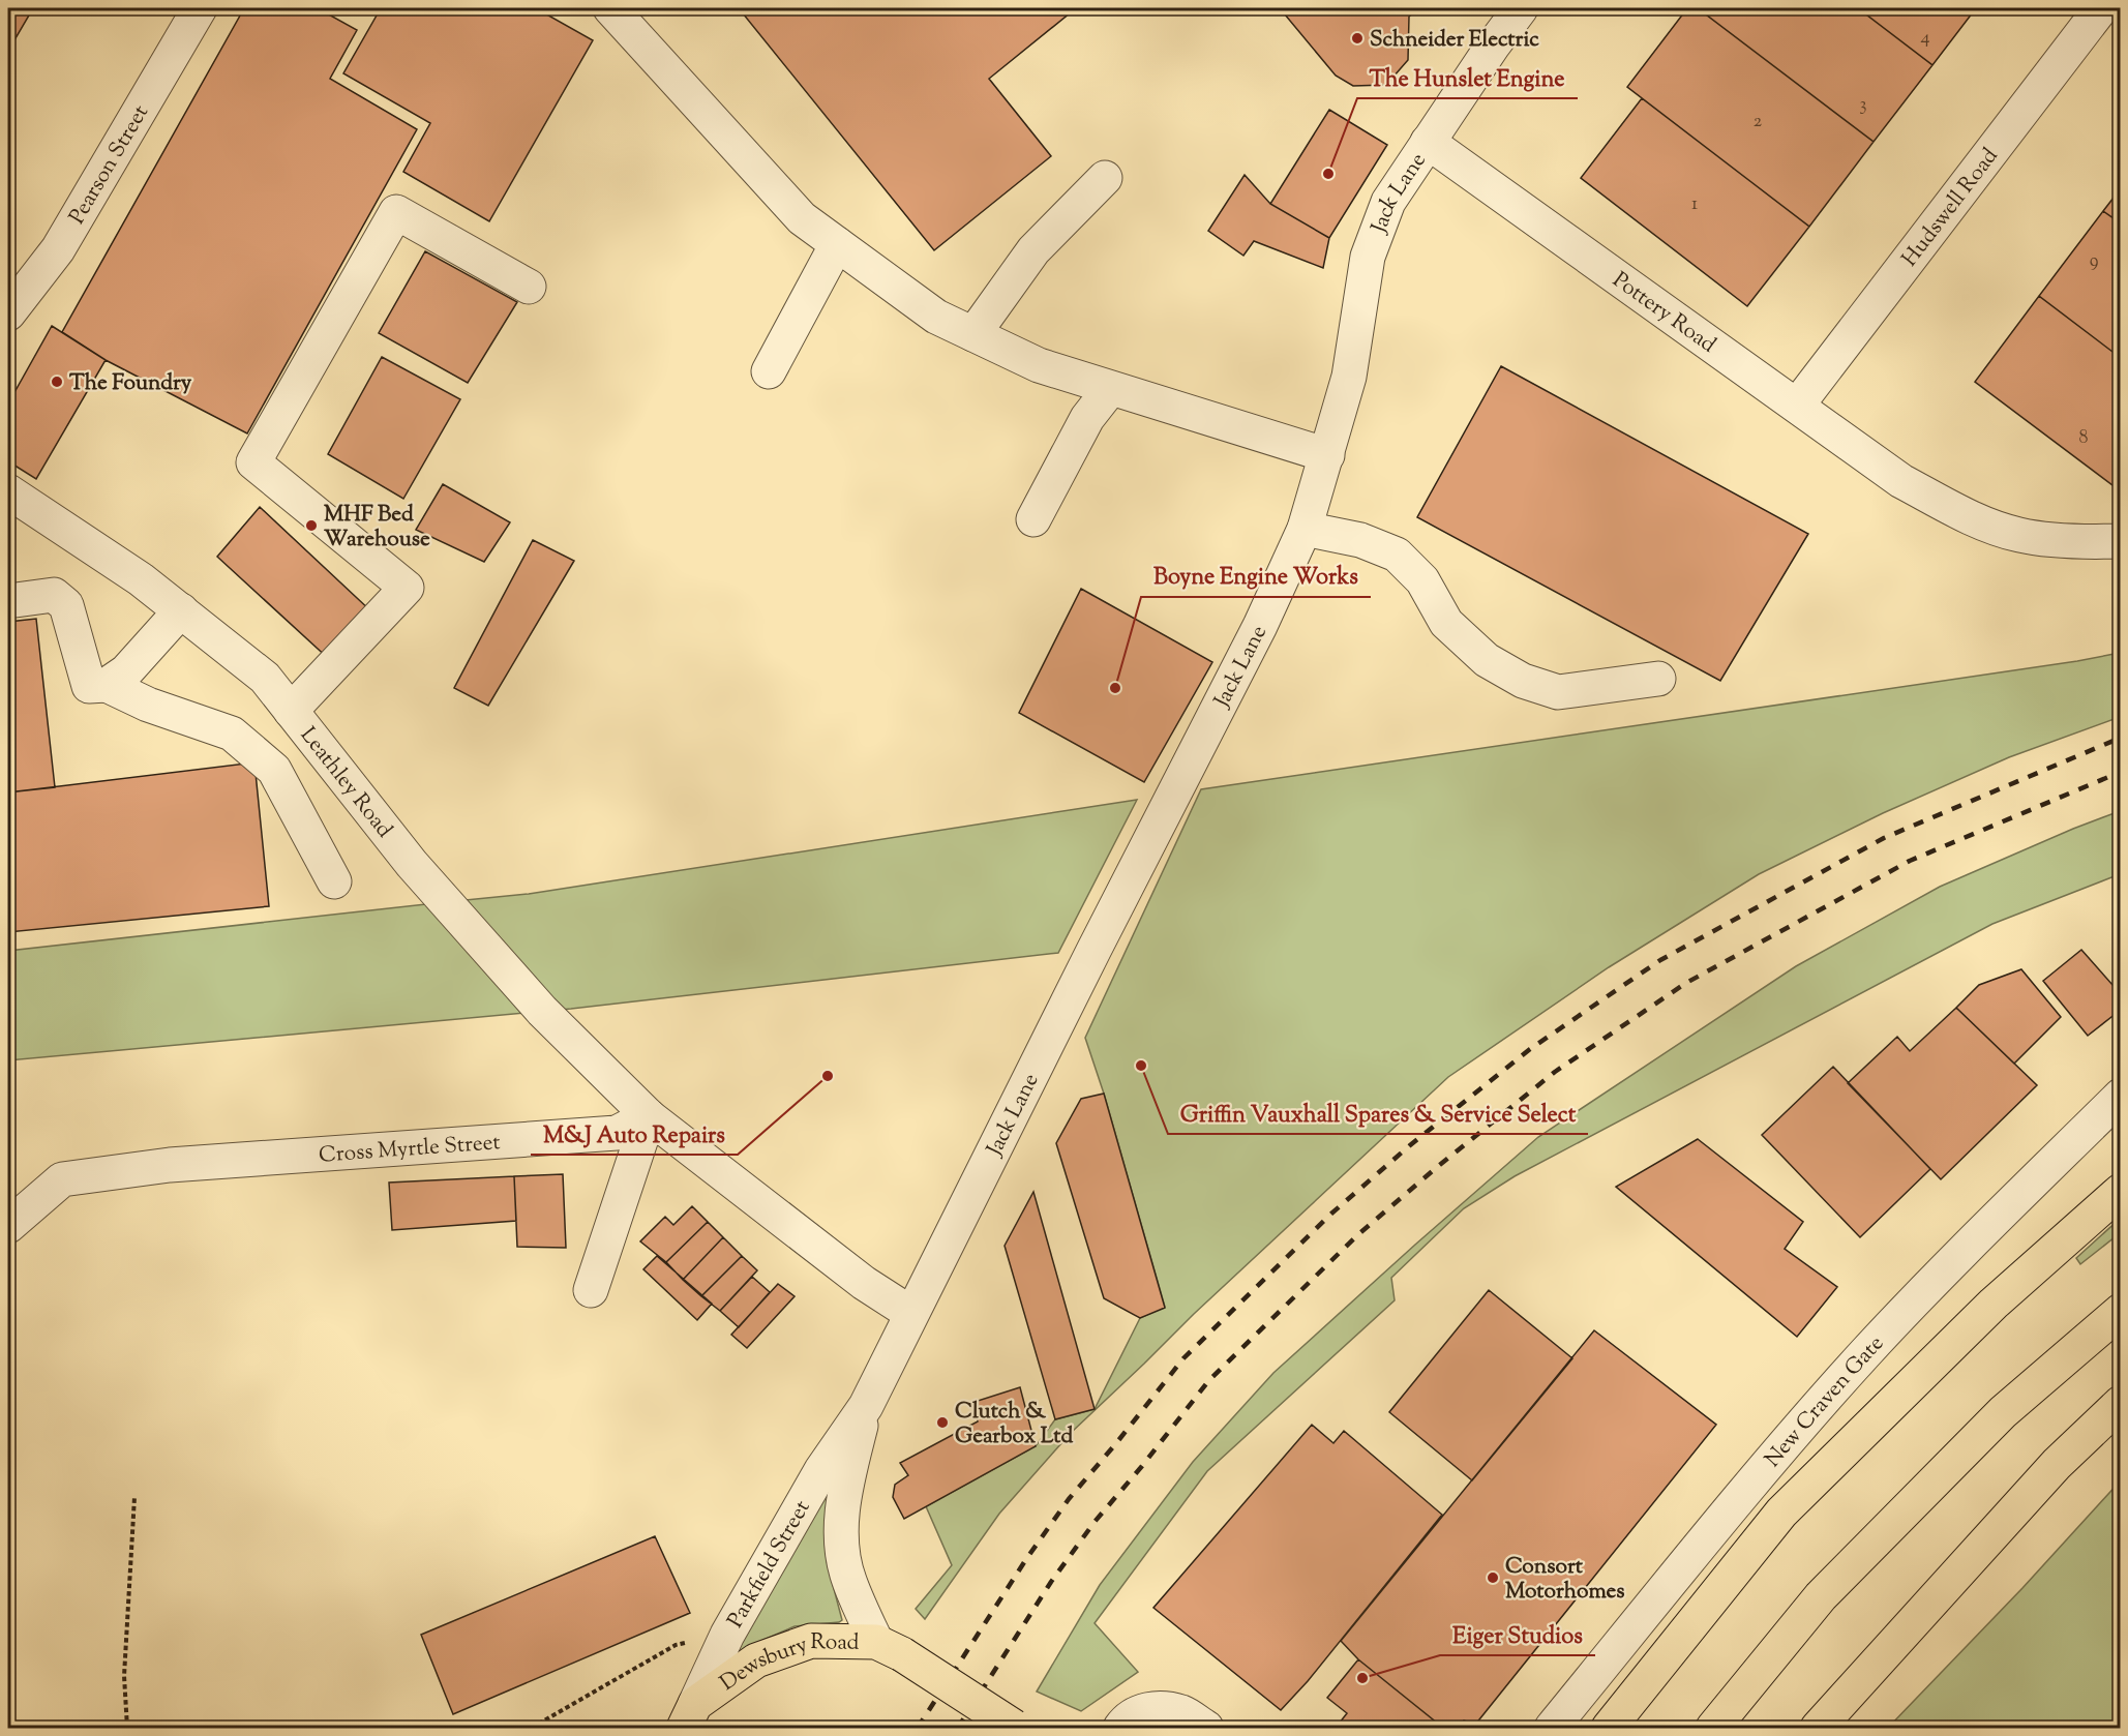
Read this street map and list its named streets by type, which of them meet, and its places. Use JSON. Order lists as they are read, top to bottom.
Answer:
{
  "streets": {
    "main road": ["Dewsbury Road"],
    "street": [
      "Pearson Street",
      "Jack Lane",
      "Hudswell Road",
      "Pottery Road",
      "Leathley Road",
      "Cross Myrtle Street",
      "New Craven Gate",
      "Parkfield Street"
    ]
  },
  "crossings": [
    ["Jack Lane", "Pottery Road"],
    ["Jack Lane", "Parkfield Street"],
    ["Hudswell Road", "Pottery Road"],
    ["Leathley Road", "Cross Myrtle Street"],
    ["Parkfield Street", "Dewsbury Road"]
  ],
  "places": [
    "Schneider Electric",
    "The Hunslet Engine",
    "The Foundry",
    "MHF Bed Warehouse",
    "Boyne Engine Works",
    "Griffin Vauxhall Spares & Service Select",
    "M&J Auto Repairs",
    "Clutch & Gearbox Ltd",
    "Consort Motorhomes",
    "Eiger Studios"
  ],
  "house_numbers": [
    "4",
    "3",
    "2",
    "1",
    "9",
    "8"
  ]
}
